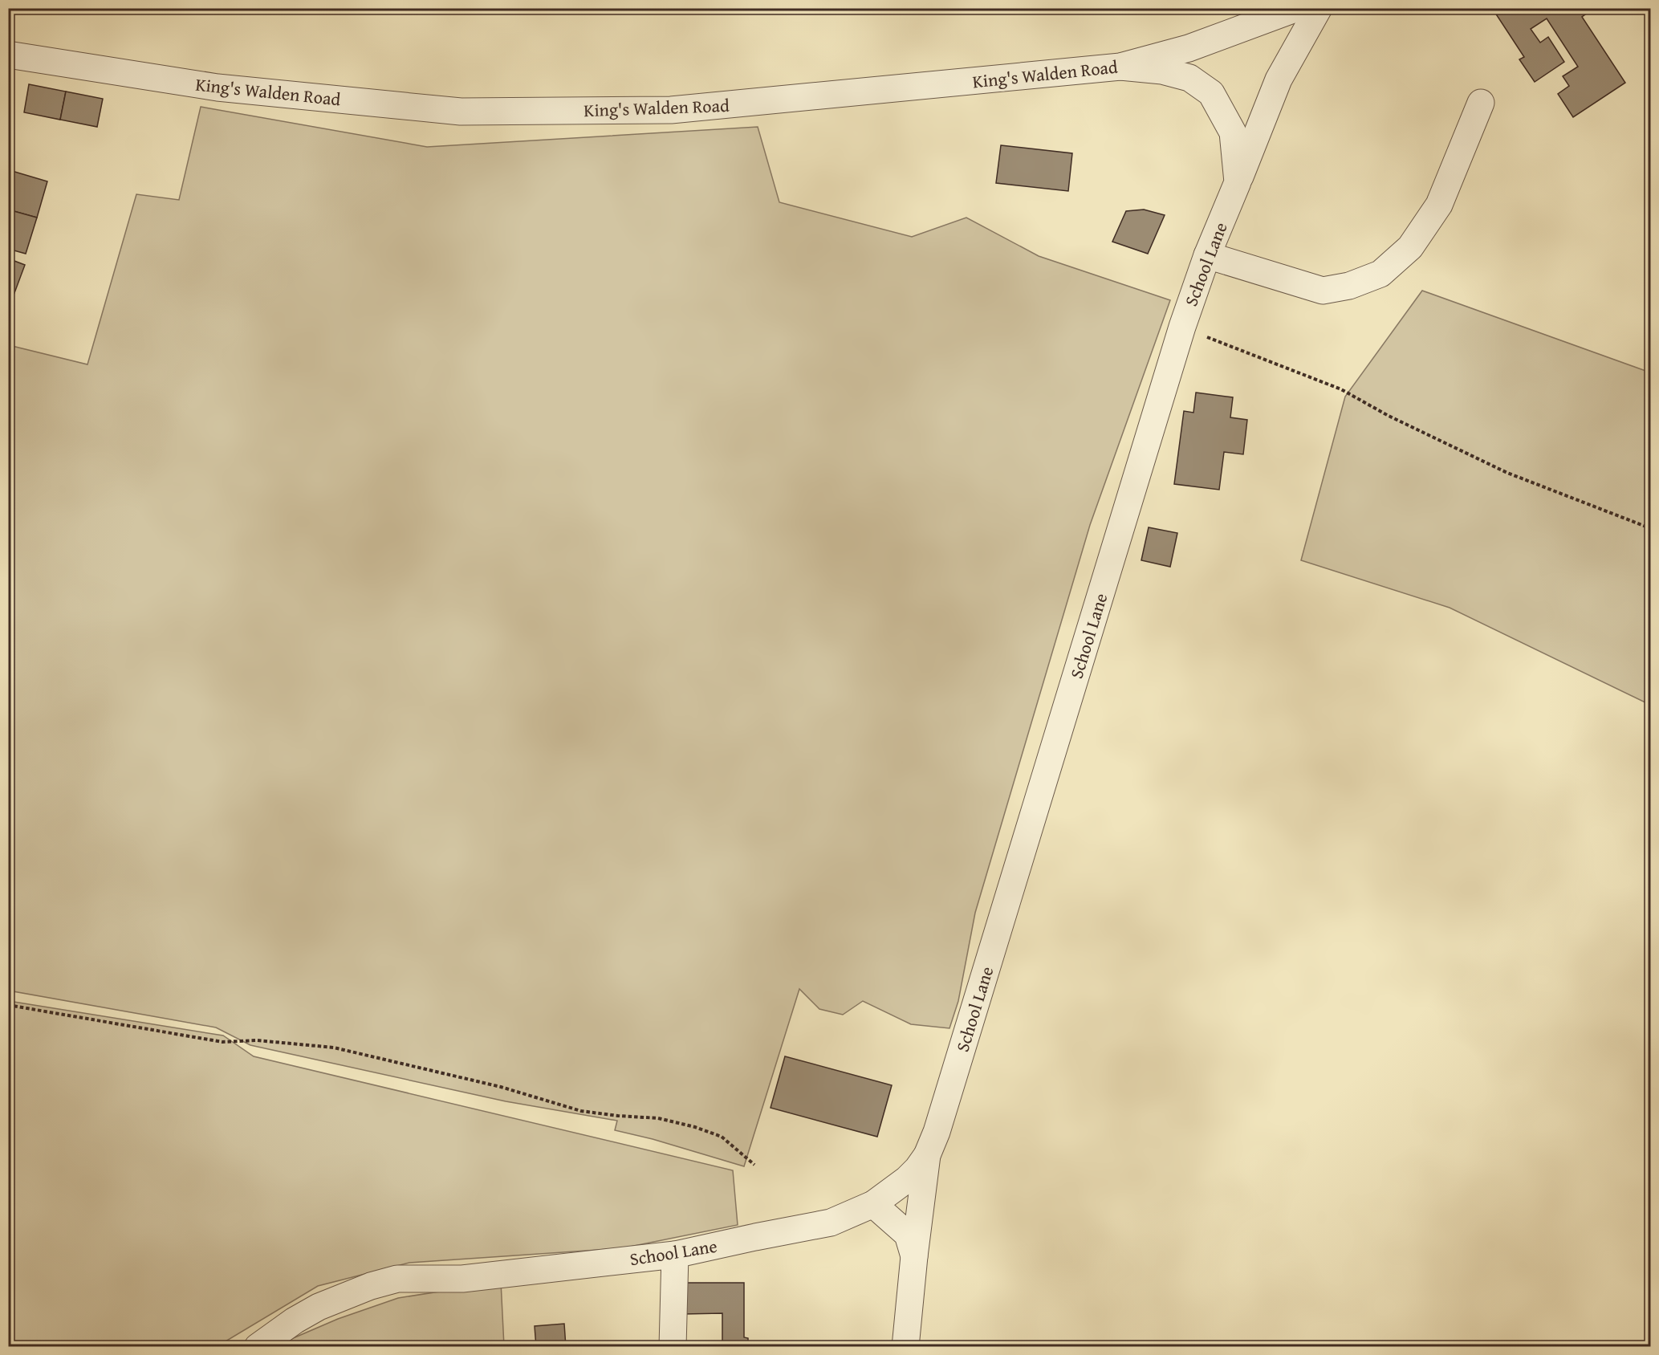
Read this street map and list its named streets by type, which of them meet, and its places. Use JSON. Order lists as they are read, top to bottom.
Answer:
{
  "streets": {
    "street": ["King's Walden Road", "School Lane"]
  },
  "crossings": [
    ["King's Walden Road", "School Lane"]
  ]
}
